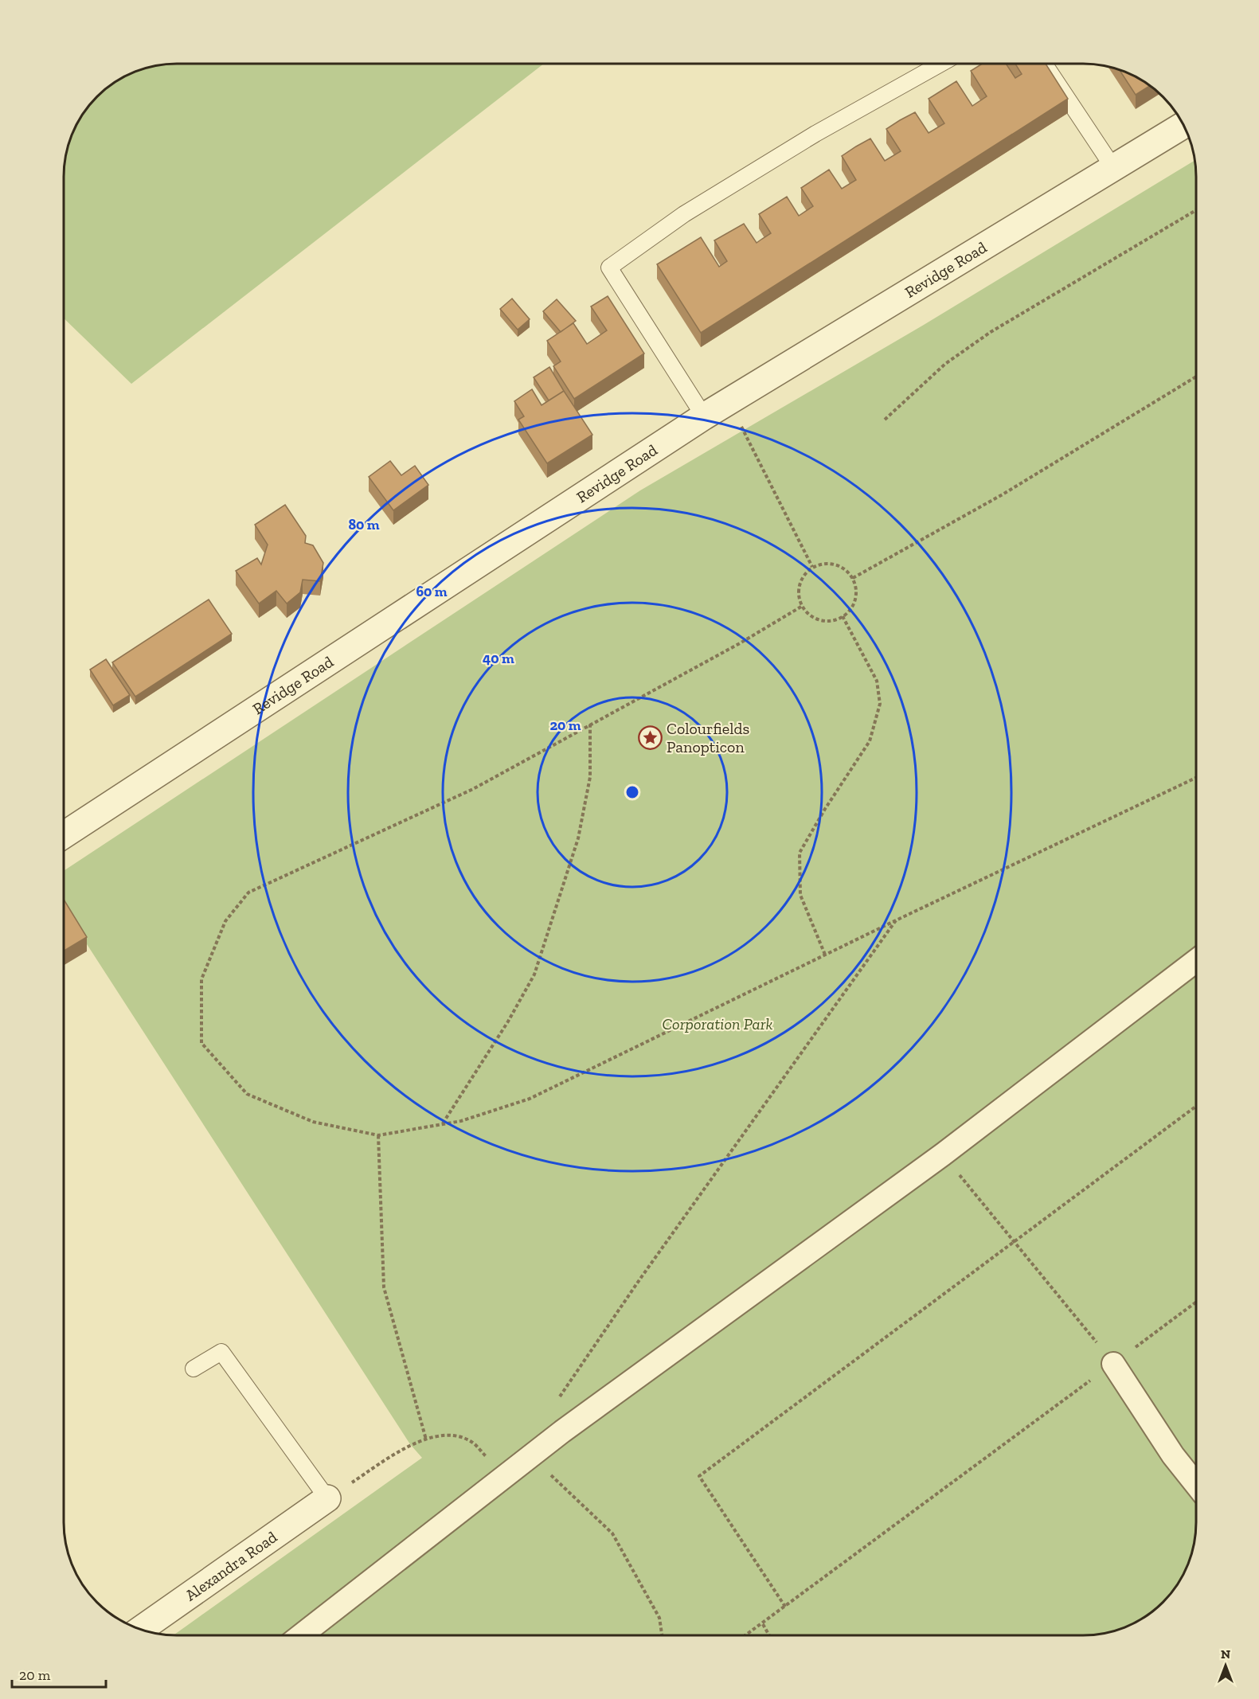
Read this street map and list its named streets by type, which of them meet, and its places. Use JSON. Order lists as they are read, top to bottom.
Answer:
{
  "streets": {
    "street": ["Revidge Road", "Alexandra Road"]
  },
  "parks": ["Corporation Park"],
  "places": {
    "place": ["Colourfields Panopticon"]
  },
  "scale_bar": "20 m",
  "north": "top",
  "rings": [
    "80 m",
    "60 m",
    "40 m",
    "20 m"
  ]
}
